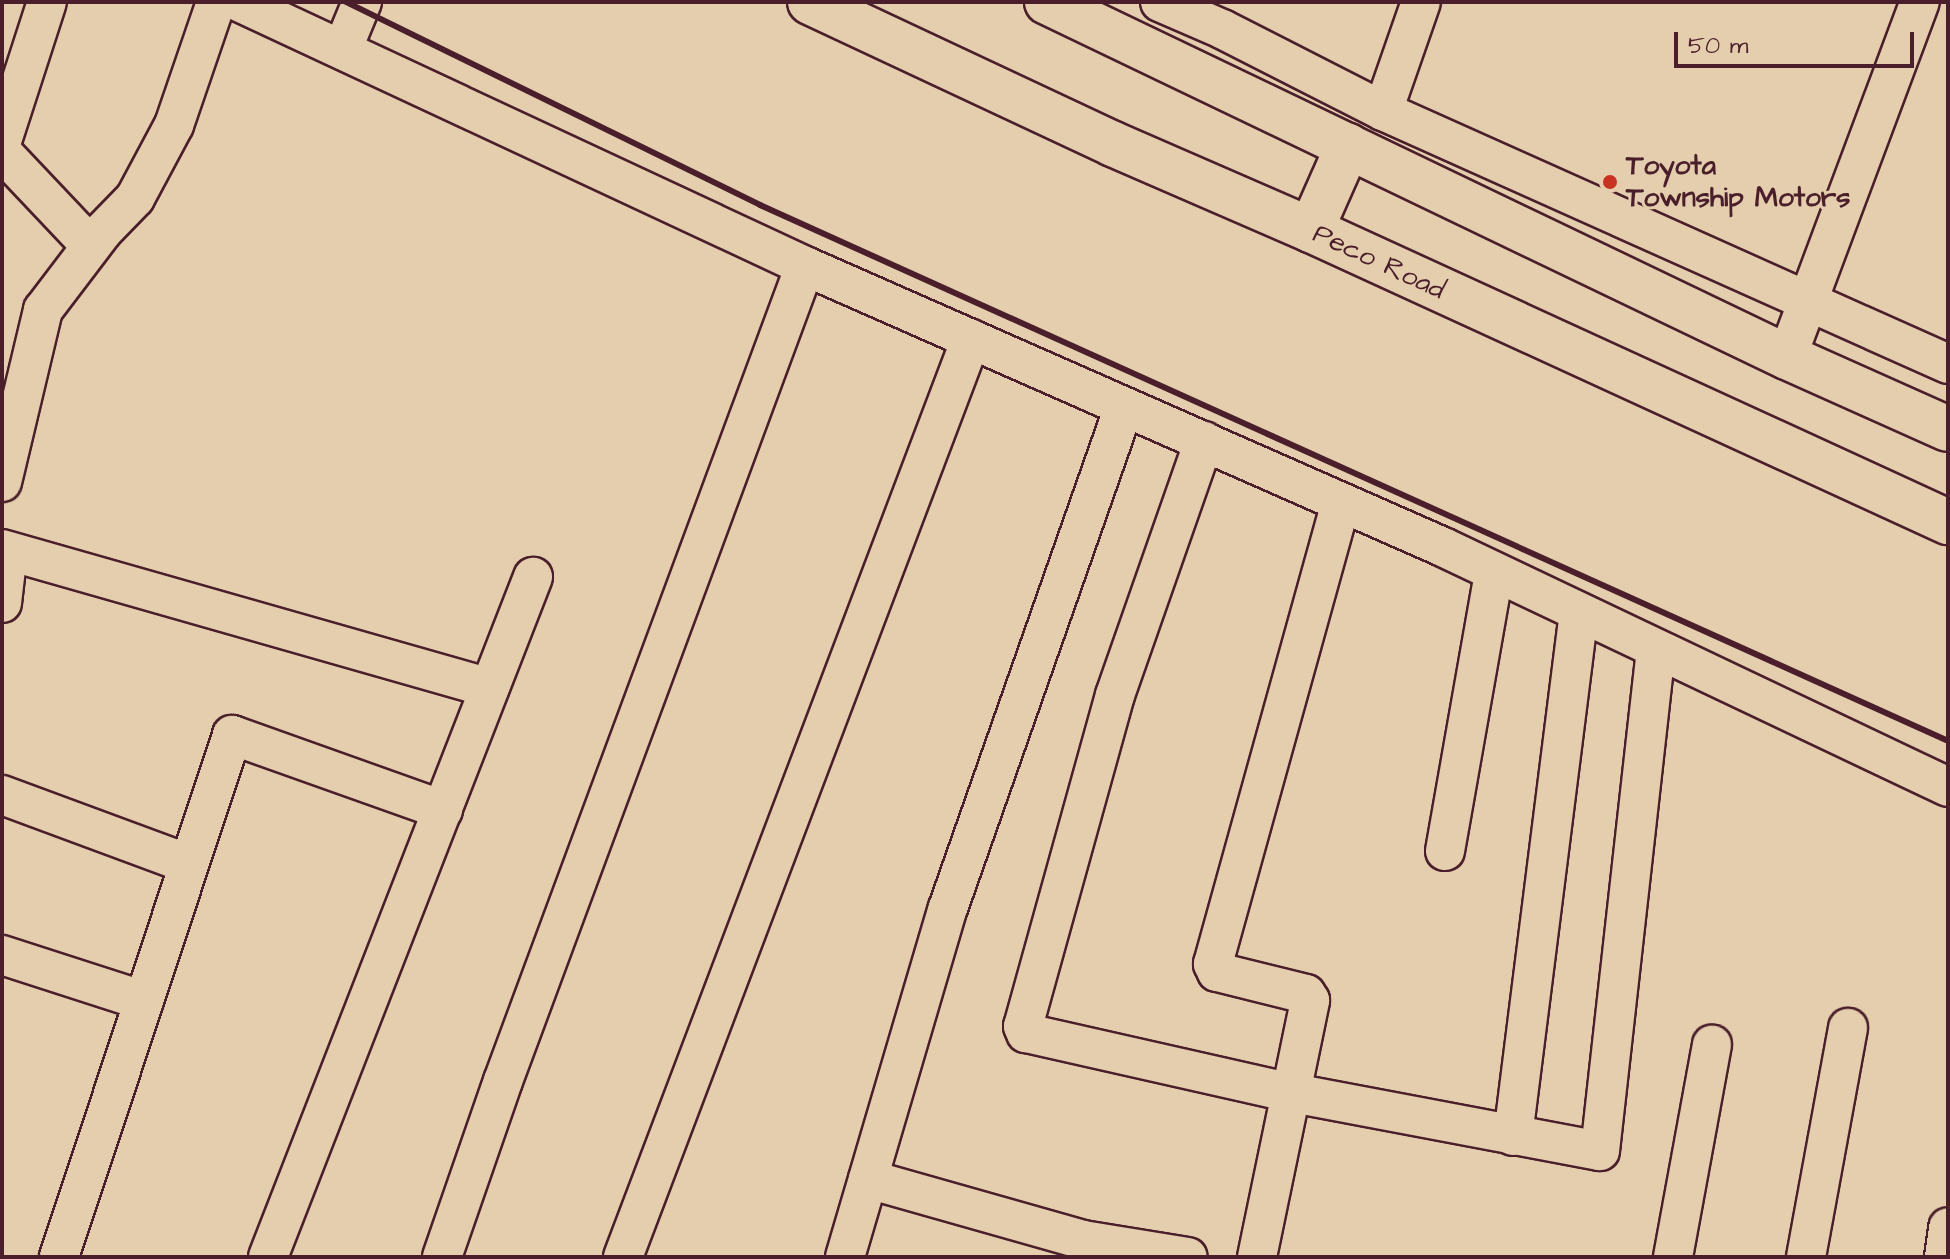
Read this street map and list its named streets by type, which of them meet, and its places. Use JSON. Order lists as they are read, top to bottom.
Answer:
{
  "streets": {
    "main road": ["Peco Road"]
  },
  "places": ["Toyota Township Motors"],
  "scale_bar": "50 m"
}
